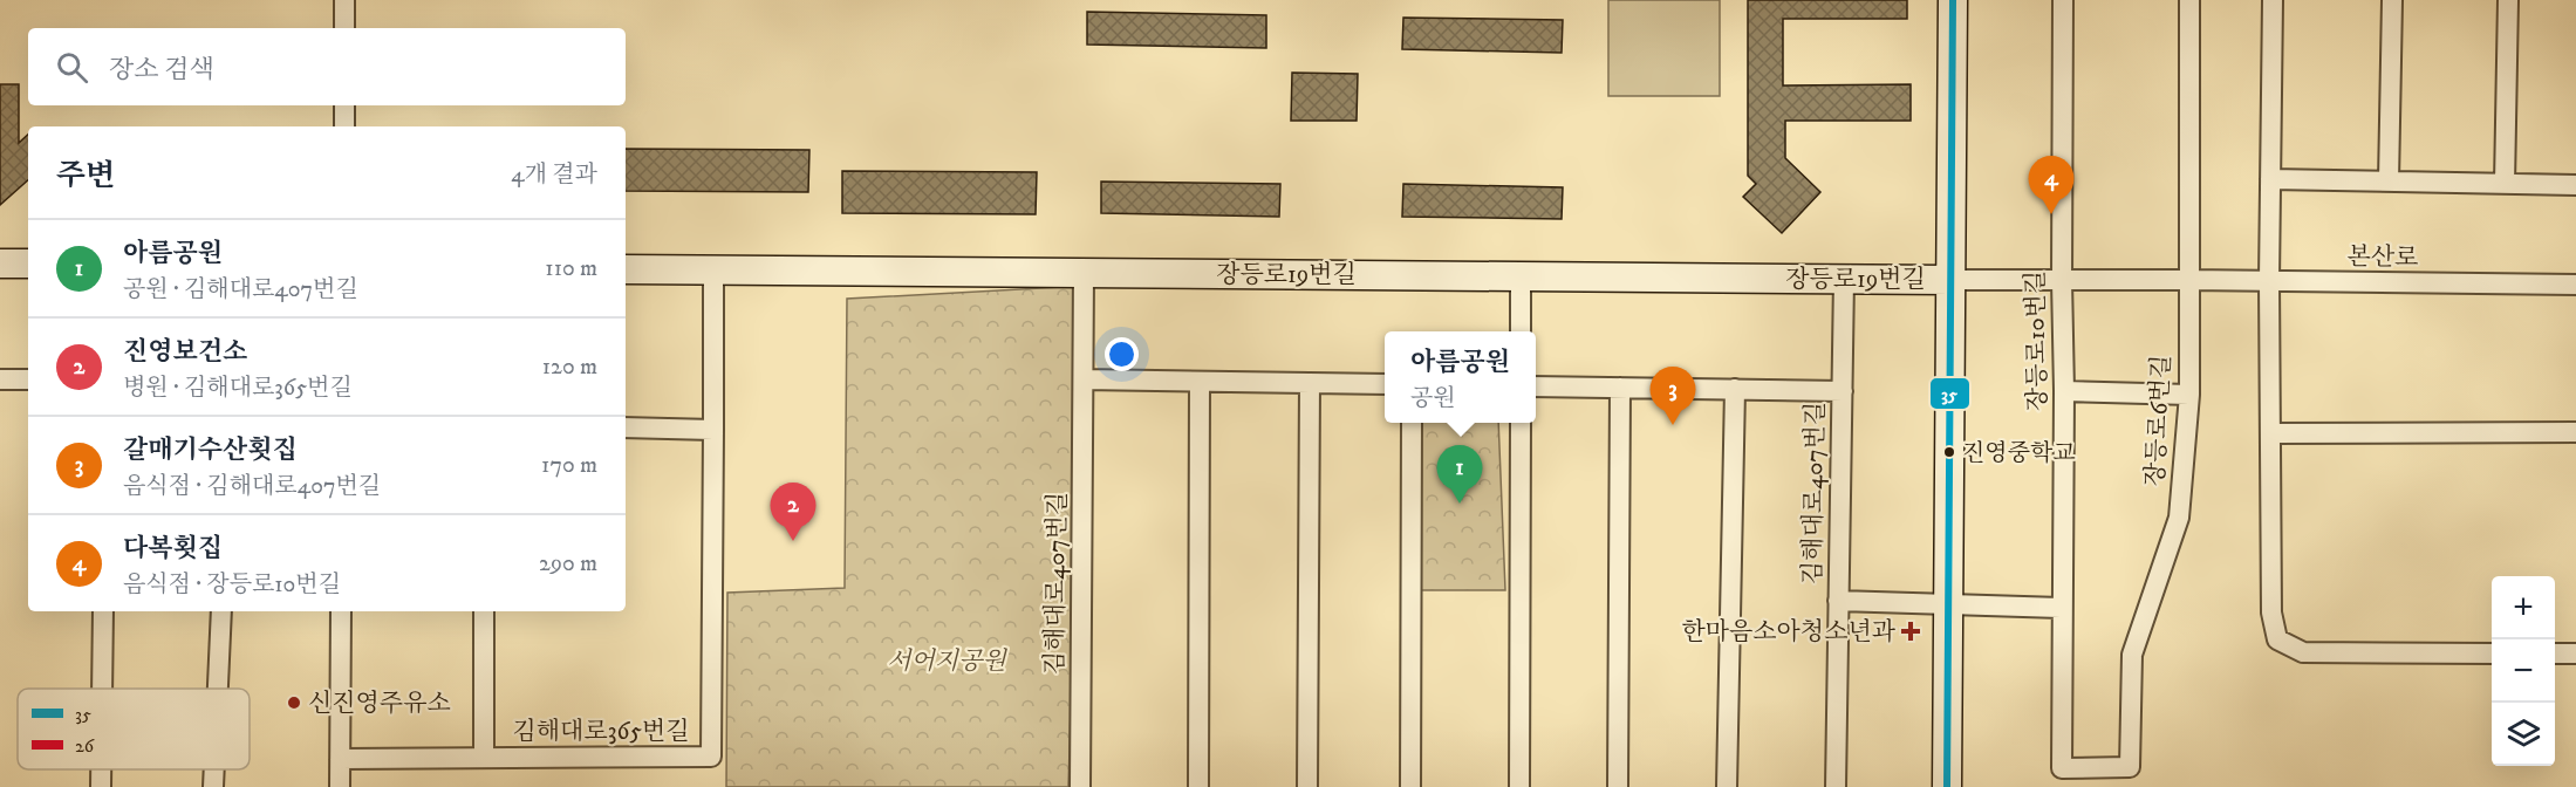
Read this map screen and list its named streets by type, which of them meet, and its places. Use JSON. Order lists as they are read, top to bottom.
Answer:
{
  "streets": {
    "street": [
      "본산로",
      "장등로19번길",
      "장등로10번길",
      "장등로6번길",
      "김해대로407번길",
      "김해대로365번길"
    ]
  },
  "crossings": [
    ["본산로", "장등로19번길"],
    ["본산로", "장등로10번길"],
    ["본산로", "장등로6번길"],
    ["장등로19번길", "김해대로407번길"],
    ["장등로19번길", "김해대로365번길"],
    ["장등로10번길", "장등로6번길"]
  ],
  "parks": ["서어지공원"],
  "places": {
    "other": ["진영중학교", "신진영주유소"],
    "health": ["한마음소아청소년과"]
  },
  "lines": ["transit line 35"],
  "legend": ["35", "26"],
  "page": {
    "search": "장소 검색",
    "heading": ["주변", "4개 결과"],
    "pins": [
      "4",
      "3",
      "1",
      "2"
    ],
    "list": [
      {
        "mark": "1",
        "name": "아름공원",
        "note": "공원 · 김해대로407번길",
        "value": "110 m"
      },
      {
        "mark": "2",
        "name": "진영보건소",
        "note": "병원 · 김해대로365번길",
        "value": "120 m"
      },
      {
        "mark": "3",
        "name": "갈매기수산횟집",
        "note": "음식점 · 김해대로407번길",
        "value": "170 m"
      },
      {
        "mark": "4",
        "name": "다복횟집",
        "note": "음식점 · 장등로10번길",
        "value": "290 m"
      }
    ],
    "popup": ["아름공원", "공원"],
    "map_buttons": ["+", "−"]
  }
}
